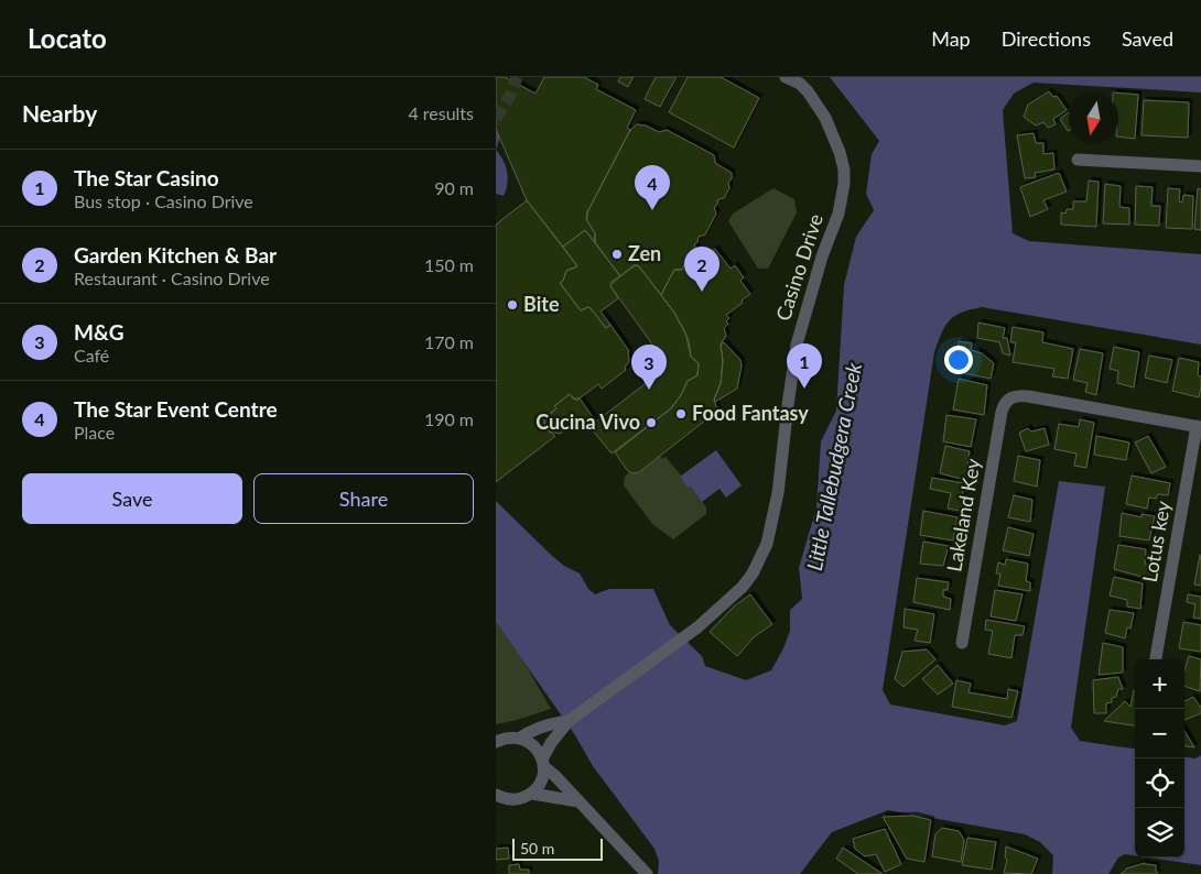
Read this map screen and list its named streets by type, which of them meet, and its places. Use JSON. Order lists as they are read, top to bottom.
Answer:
{
  "streets": {
    "street": ["Casino Drive", "Lakeland Key", "Lotus key"]
  },
  "crossings": [
    ["Lakeland Key", "Lotus key"]
  ],
  "water": ["Little Tallebudgera Creek"],
  "places": [
    "Zen",
    "Bite",
    "Food Fantasy",
    "Cucina Vivo"
  ],
  "scale_bar": "50 m",
  "north": "bottom",
  "page": {
    "header": "Locato",
    "nav": ["Map", "Directions", "Saved"],
    "heading": ["Nearby", "4 results"],
    "list": [
      {
        "mark": "1",
        "name": "The Star Casino",
        "note": "Bus stop · Casino Drive",
        "value": "90 m"
      },
      {
        "mark": "2",
        "name": "Garden Kitchen & Bar",
        "note": "Restaurant · Casino Drive",
        "value": "150 m"
      },
      {
        "mark": "3",
        "name": "M&G",
        "note": "Café",
        "value": "170 m"
      },
      {
        "mark": "4",
        "name": "The Star Event Centre",
        "note": "Place",
        "value": "190 m"
      }
    ],
    "pins": [
      "4",
      "2",
      "1",
      "3"
    ],
    "buttons": ["Save", "Share"],
    "map_buttons": ["+", "−"],
    "scale": "50 m"
  }
}
